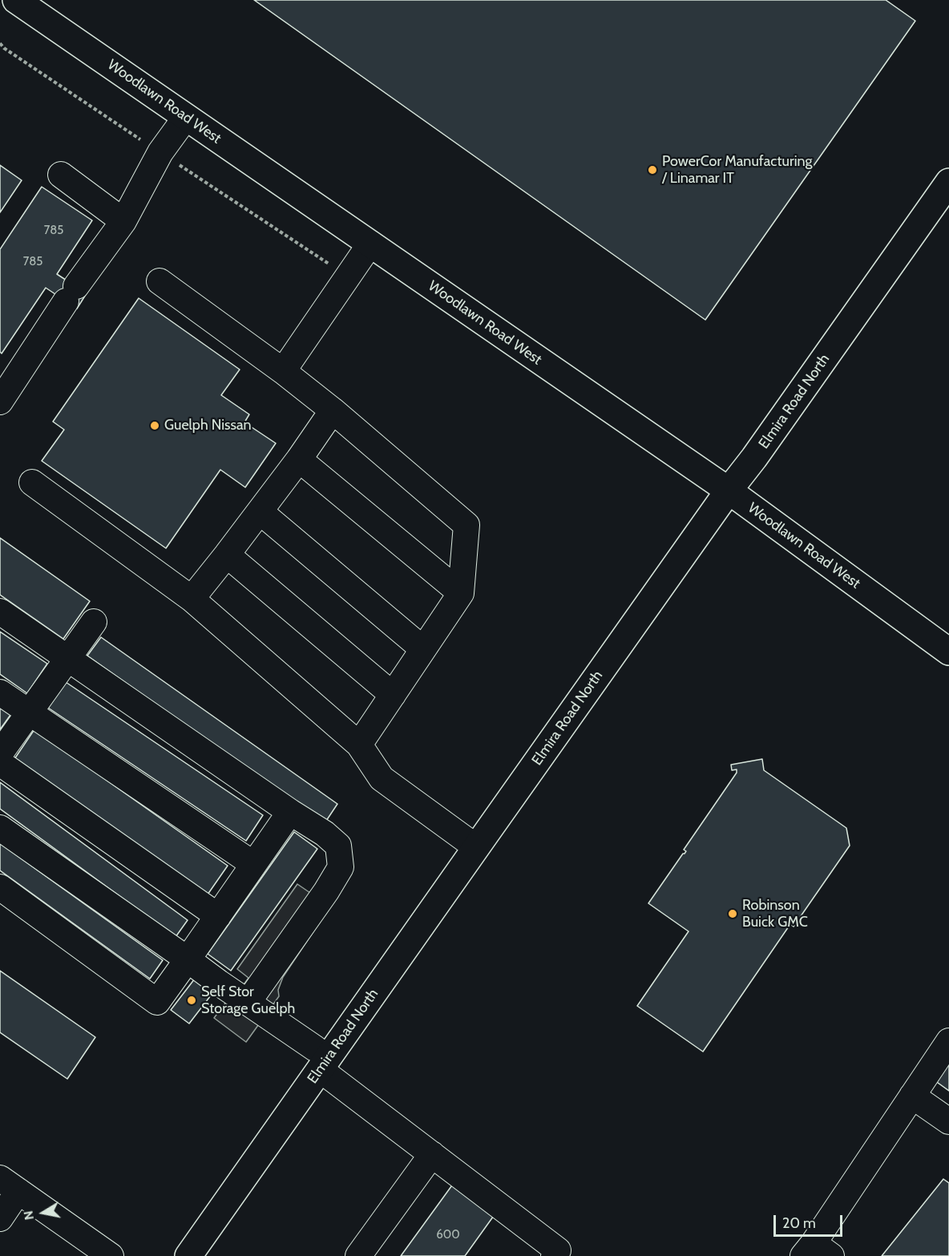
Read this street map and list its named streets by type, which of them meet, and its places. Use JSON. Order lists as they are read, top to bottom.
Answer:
{
  "streets": {
    "main road": ["Woodlawn Road West", "Elmira Road North"]
  },
  "crossings": [
    ["Woodlawn Road West", "Elmira Road North"]
  ],
  "places": [
    "PowerCor Manufacturing / Linamar IT",
    "Guelph Nissan",
    "Robinson Buick GMC",
    "Self Stor Storage Guelph"
  ],
  "house_numbers": ["785", "785", "600"],
  "scale_bar": "20 m",
  "north": "left"
}
